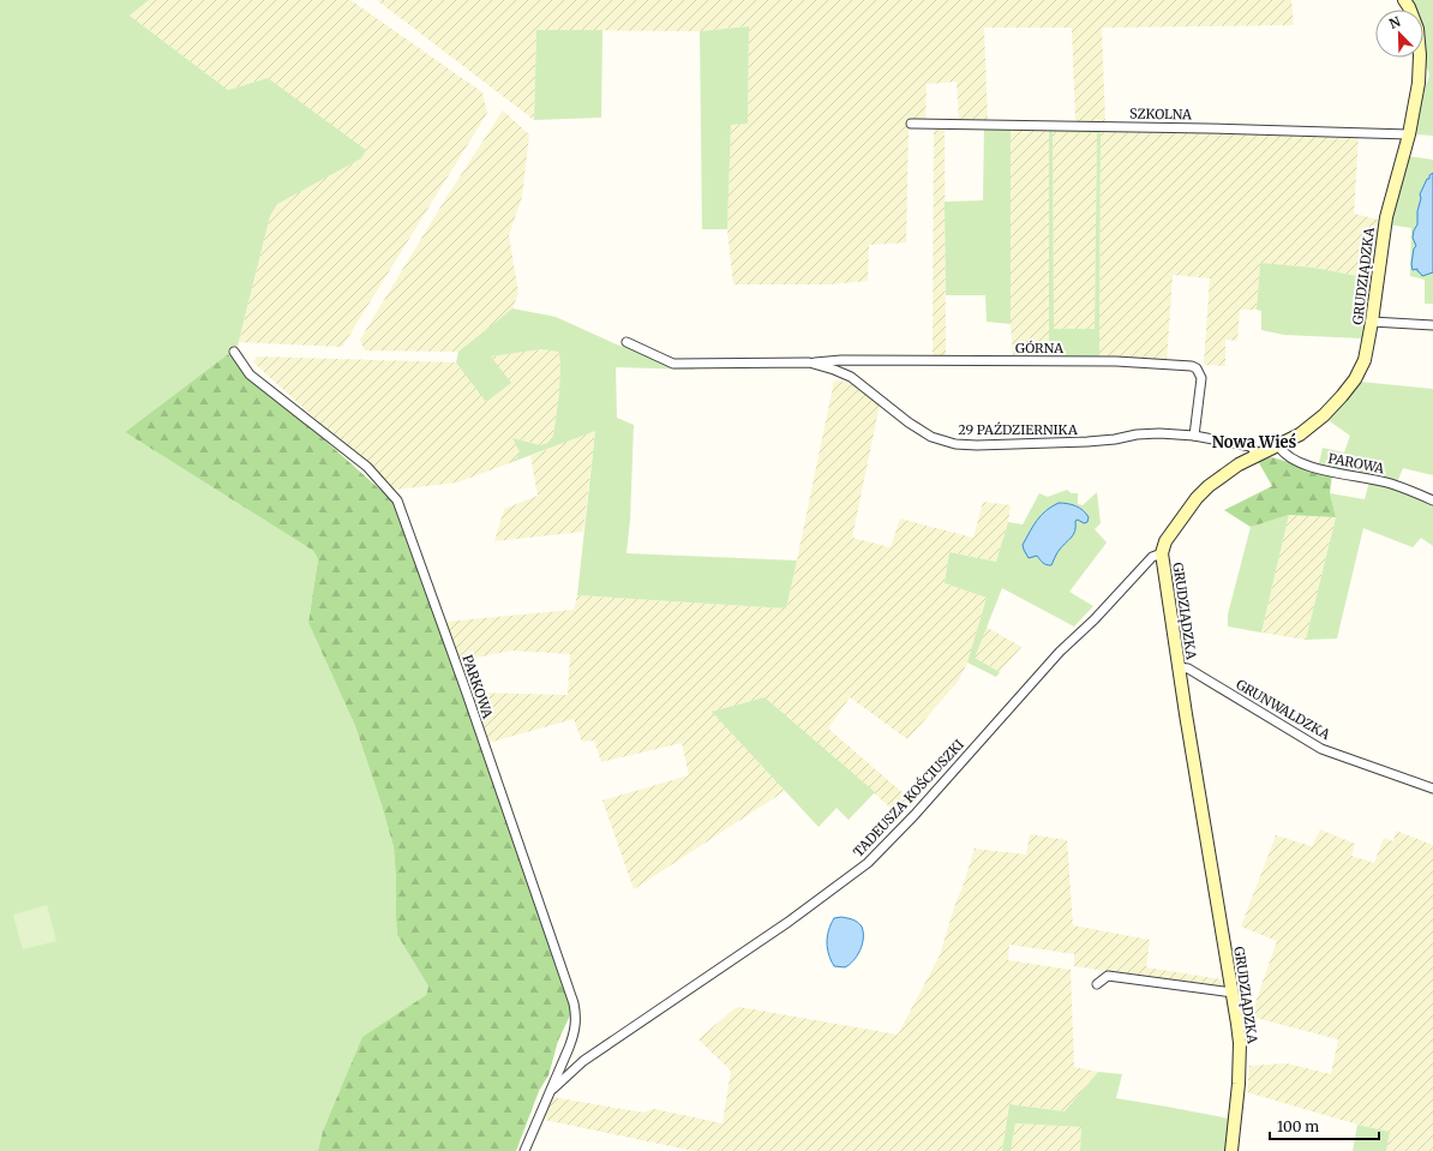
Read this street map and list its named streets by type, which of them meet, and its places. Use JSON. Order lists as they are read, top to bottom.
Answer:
{
  "streets": {
    "street": [
      "SZKOLNA",
      "GRUDZIĄDZKA",
      "GÓRNA",
      "29 PAŹDZIERNIKA",
      "PAROWA",
      "PARKOWA",
      "GRUNWALDZKA",
      "TADEUSZA KOŚCIUSZKI"
    ]
  },
  "crossings": [
    ["SZKOLNA", "GRUDZIĄDZKA"],
    ["GRUDZIĄDZKA", "29 PAŹDZIERNIKA"],
    ["GRUDZIĄDZKA", "PAROWA"],
    ["GRUDZIĄDZKA", "GRUNWALDZKA"],
    ["GRUDZIĄDZKA", "TADEUSZA KOŚCIUSZKI"],
    ["GÓRNA", "29 PAŹDZIERNIKA"],
    ["PARKOWA", "TADEUSZA KOŚCIUSZKI"]
  ],
  "districts": ["Nowa Wieś"],
  "scale_bar": "100 m",
  "north": "top left"
}
